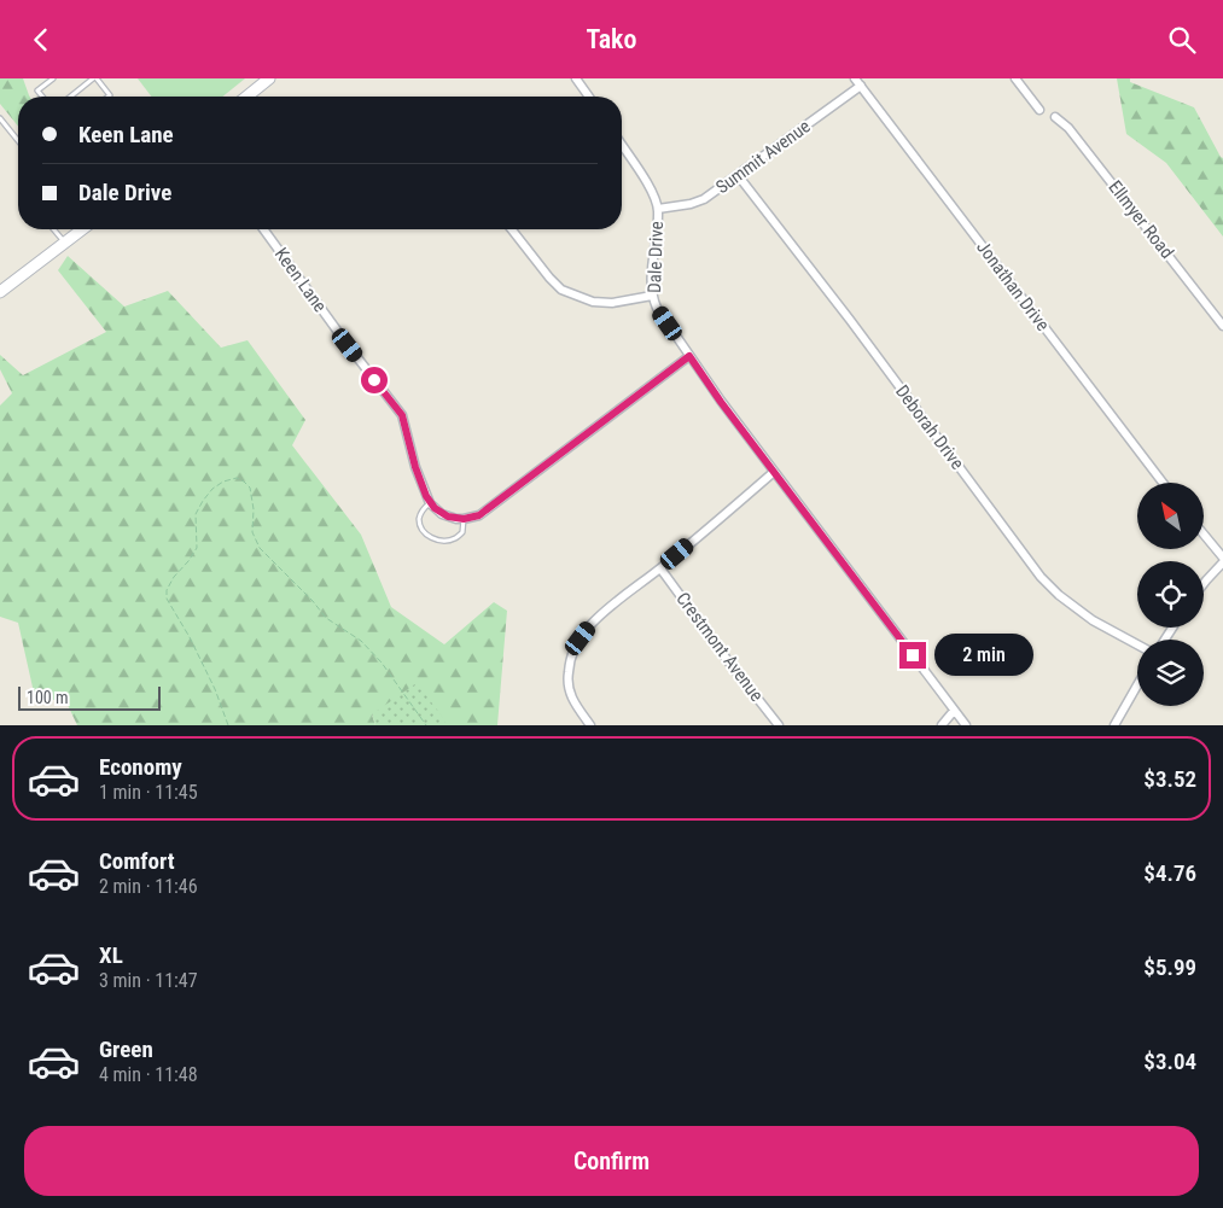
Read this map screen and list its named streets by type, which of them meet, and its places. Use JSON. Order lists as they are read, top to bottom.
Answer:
{
  "streets": {
    "street": [
      "Summit Avenue",
      "Ellmyer Road",
      "Dale Drive",
      "Keen Lane",
      "Jonathan Drive",
      "Deborah Drive",
      "Crestmont Avenue"
    ]
  },
  "crossings": [
    ["Summit Avenue", "Dale Drive"],
    ["Summit Avenue", "Jonathan Drive"],
    ["Summit Avenue", "Deborah Drive"]
  ],
  "scale_bar": "100 m",
  "north": "top left",
  "page": {
    "header": "Tako",
    "banner": ["Keen Lane", "Dale Drive"],
    "bubble": "2 min",
    "scale": "100 m",
    "list": [
      {
        "name": "Economy",
        "note": "1 min · 11:45",
        "value": "$3.52"
      },
      {
        "name": "Comfort",
        "note": "2 min · 11:46",
        "value": "$4.76"
      },
      {
        "name": "XL",
        "note": "3 min · 11:47",
        "value": "$5.99"
      },
      {
        "name": "Green",
        "note": "4 min · 11:48",
        "value": "$3.04"
      }
    ],
    "buttons": "Confirm"
  }
}
